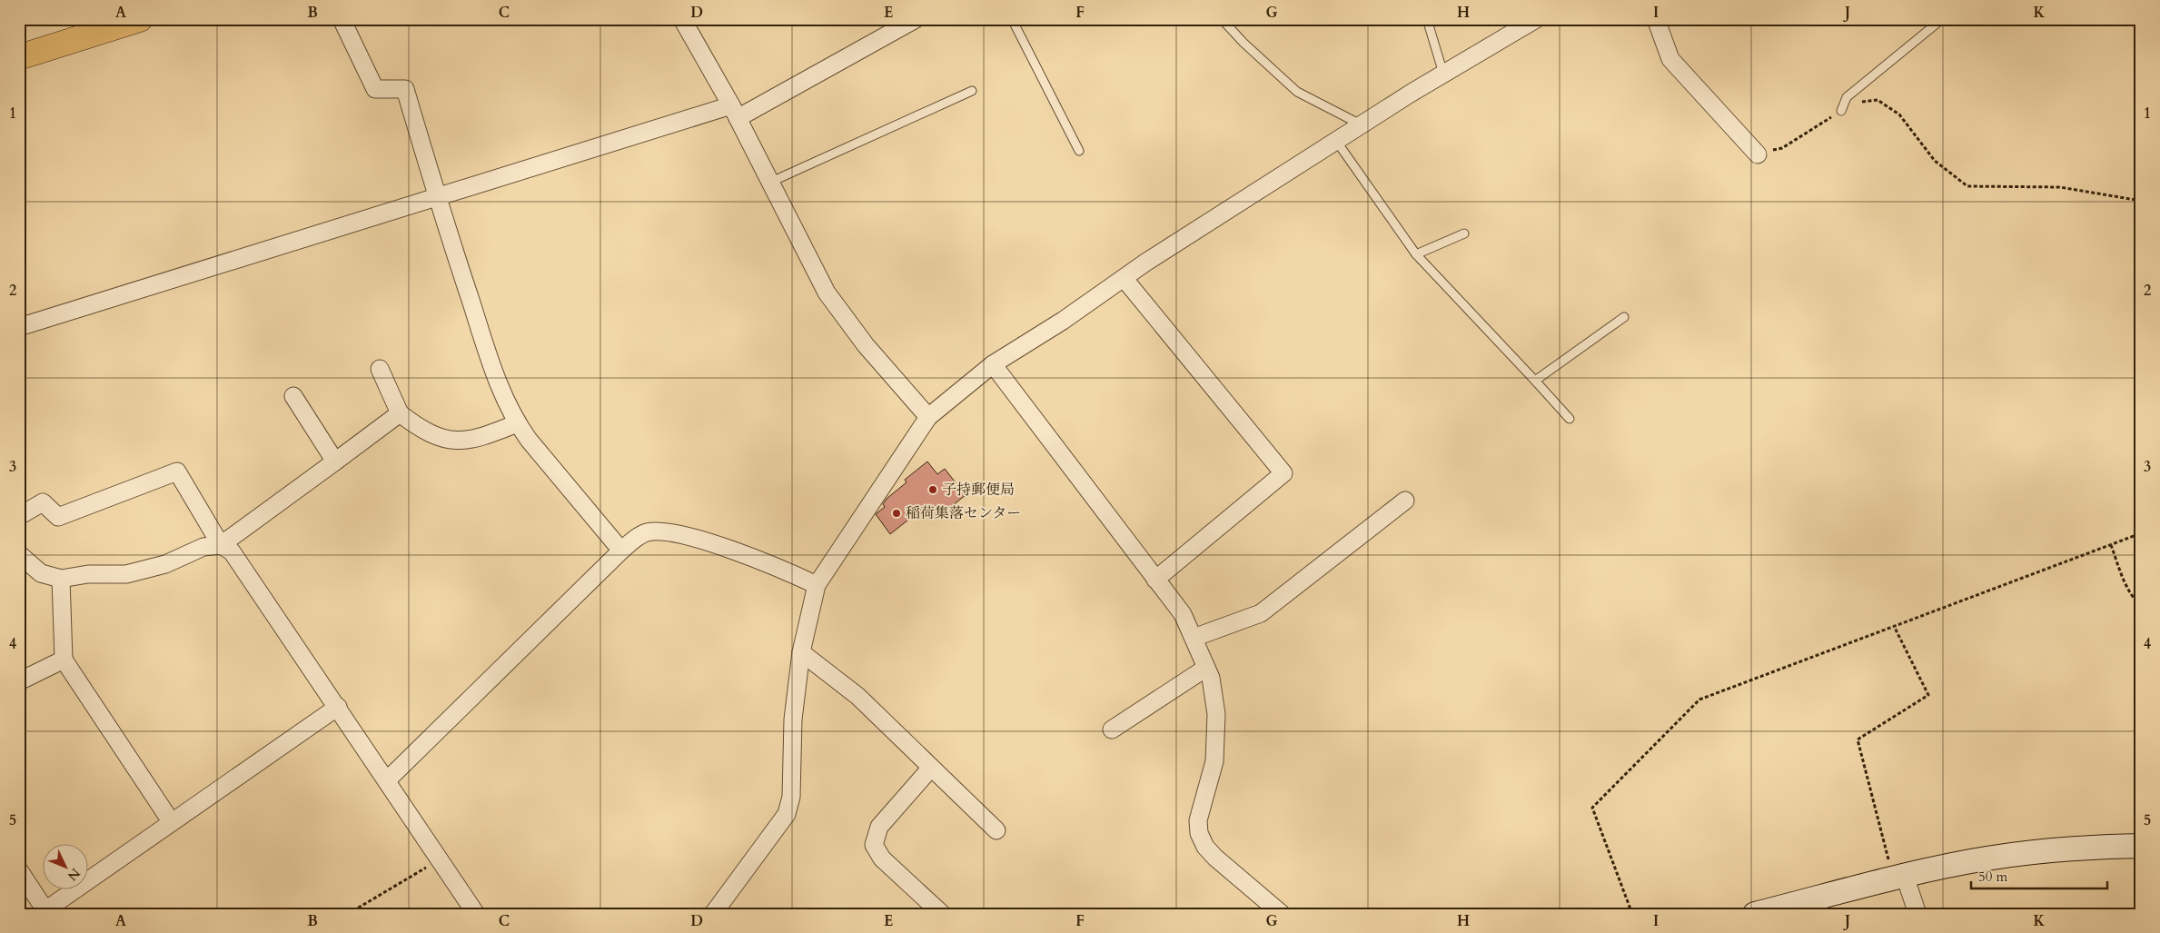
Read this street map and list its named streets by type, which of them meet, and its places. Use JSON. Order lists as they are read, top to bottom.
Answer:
{
  "places": ["子持郵便局", "稲荷集落センター"],
  "scale_bar": "50 m",
  "north": "bottom right",
  "grid": {
    "columns": [
      "A",
      "B",
      "C",
      "D",
      "E",
      "F",
      "G",
      "H",
      "I",
      "J",
      "K"
    ],
    "rows": [
      "1",
      "2",
      "3",
      "4",
      "5"
    ]
  }
}
